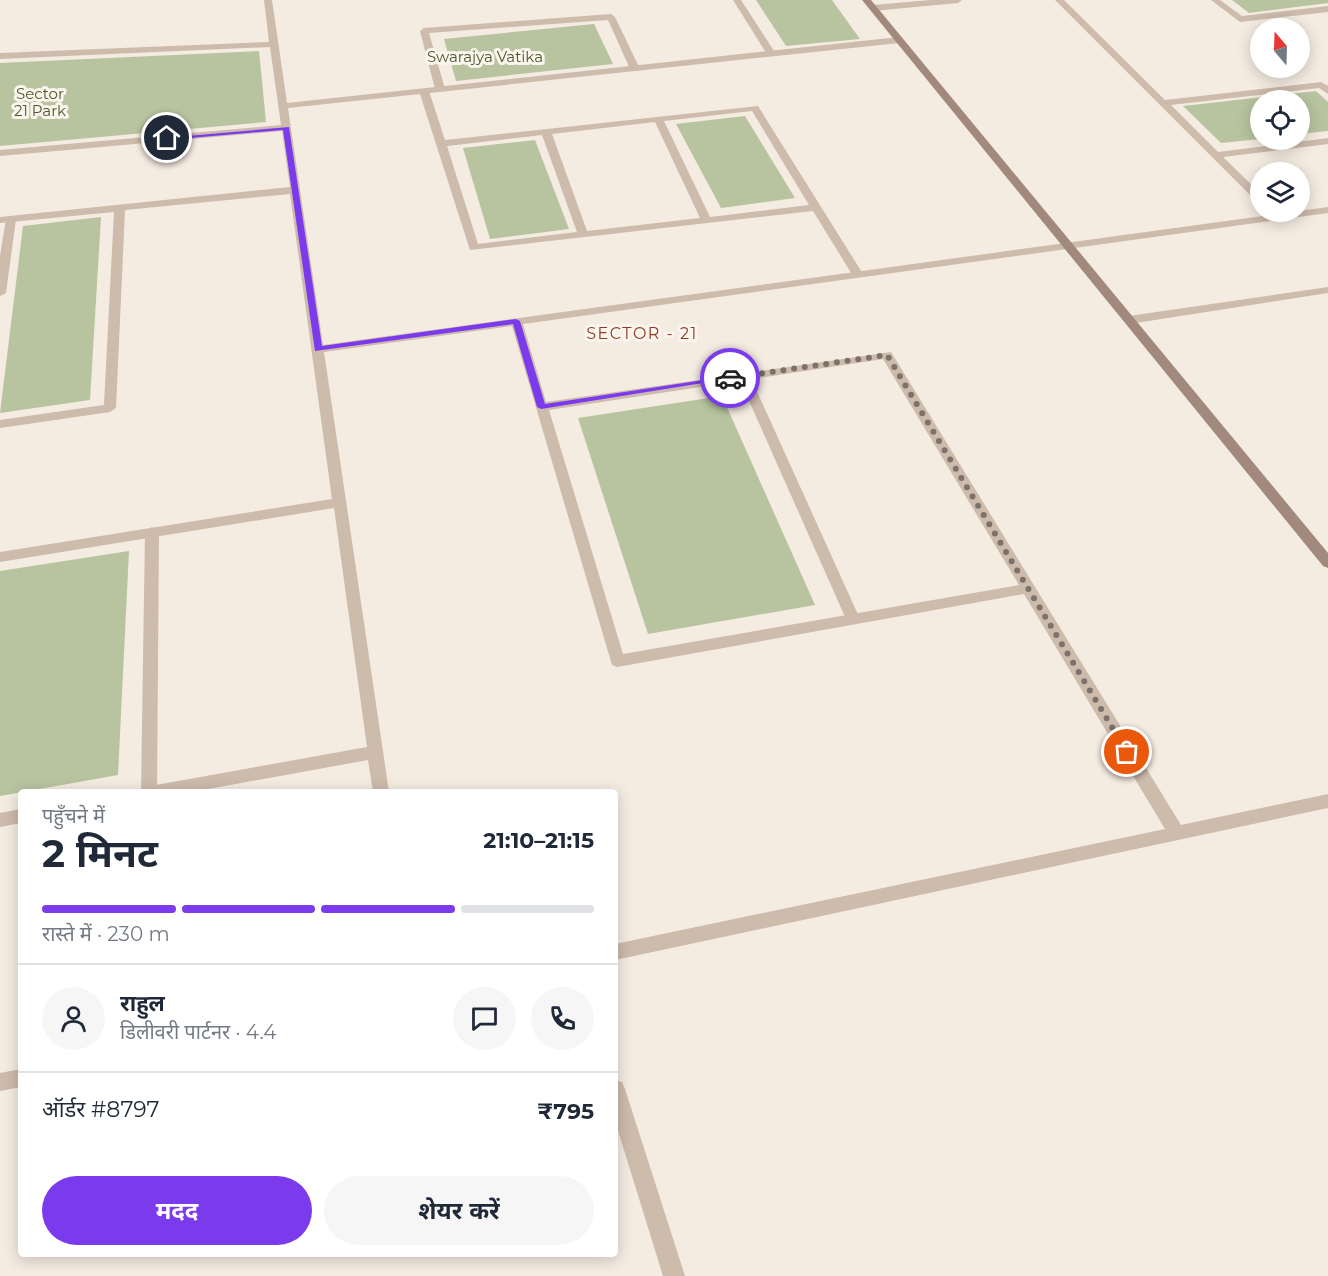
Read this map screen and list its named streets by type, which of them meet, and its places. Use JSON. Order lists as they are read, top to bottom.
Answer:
{
  "districts": ["SECTOR - 21"],
  "parks": ["Swarajya Vatika", "Sector 21 Park"],
  "north": "top",
  "page": {
    "heading": ["2 मिनट", "पहुँचने में", "21:10–21:15"],
    "panel": [
      "राहुल",
      "डिलीवरी पार्टनर · 4.4",
      "ऑर्डर #8797",
      "₹795"
    ],
    "bar": "रास्ते में · 230 m",
    "buttons": ["मदद", "शेयर करें"]
  }
}
